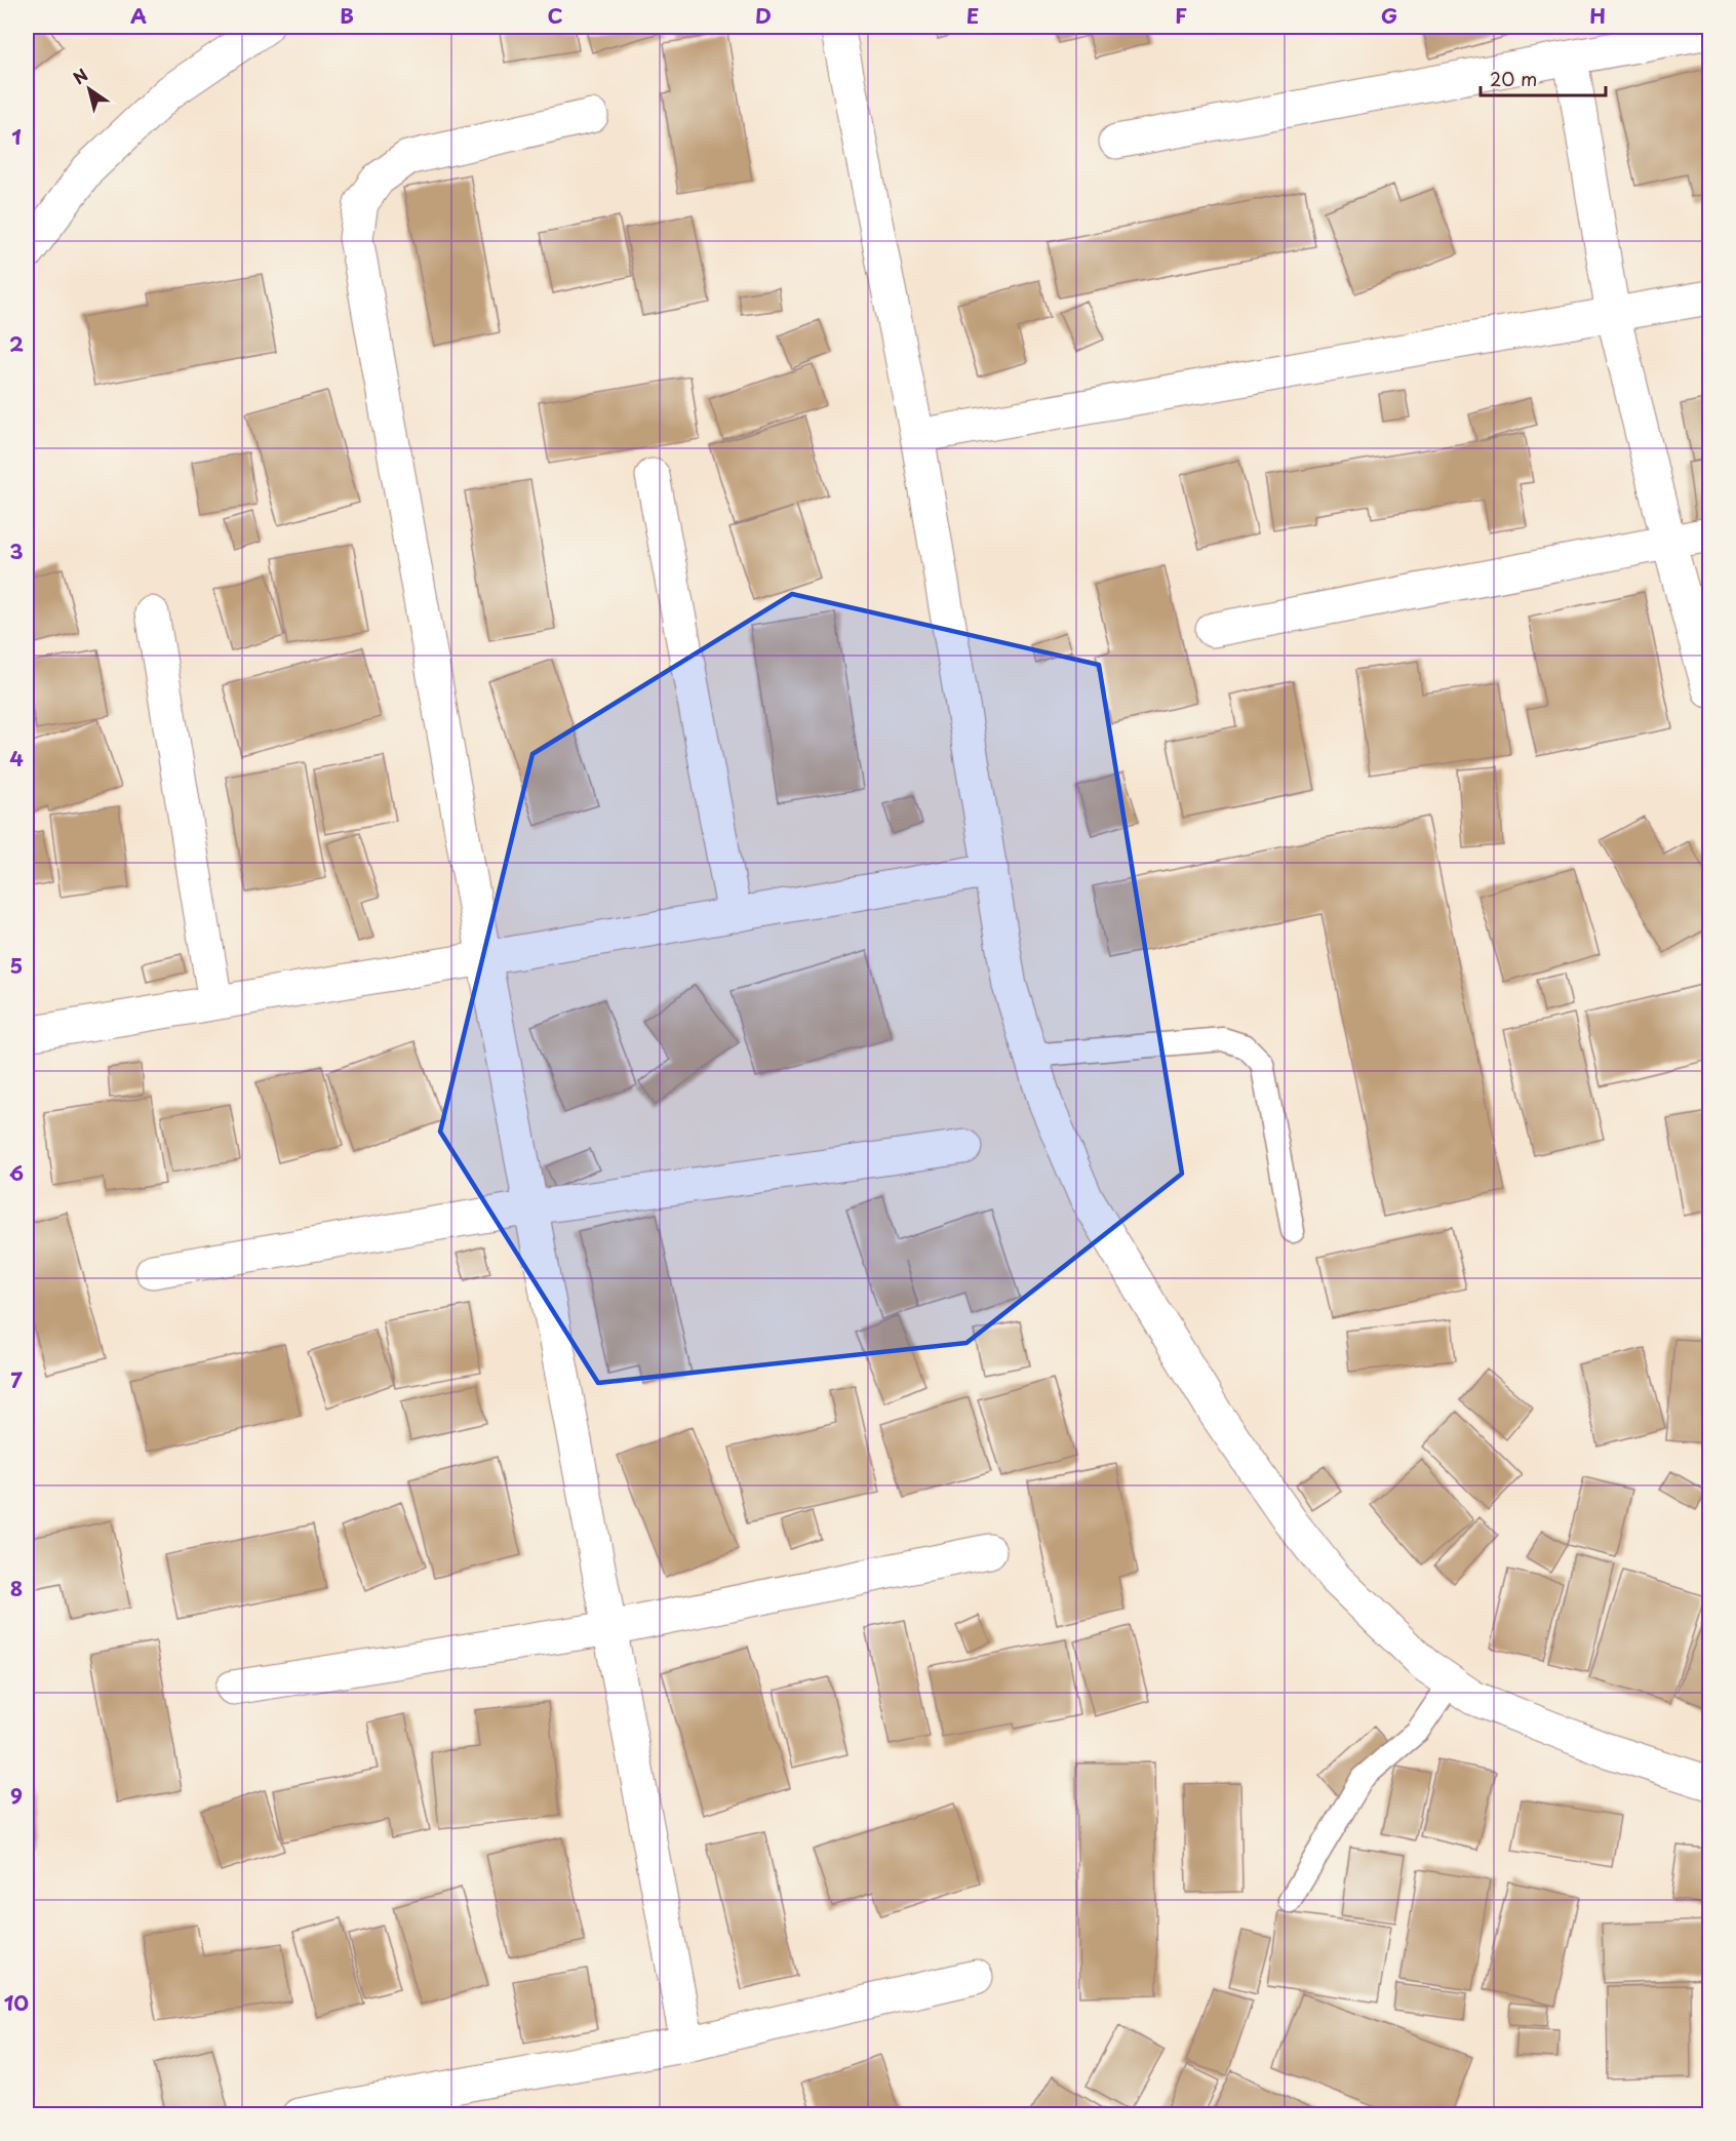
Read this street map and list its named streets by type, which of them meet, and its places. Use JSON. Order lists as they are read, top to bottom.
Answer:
{
  "scale_bar": "20 m",
  "north": "top left",
  "grid": {
    "columns": [
      "A",
      "B",
      "C",
      "D",
      "E",
      "F",
      "G",
      "H"
    ],
    "rows": [
      "1",
      "2",
      "3",
      "4",
      "5",
      "6",
      "7",
      "8",
      "9",
      "10"
    ]
  }
}
